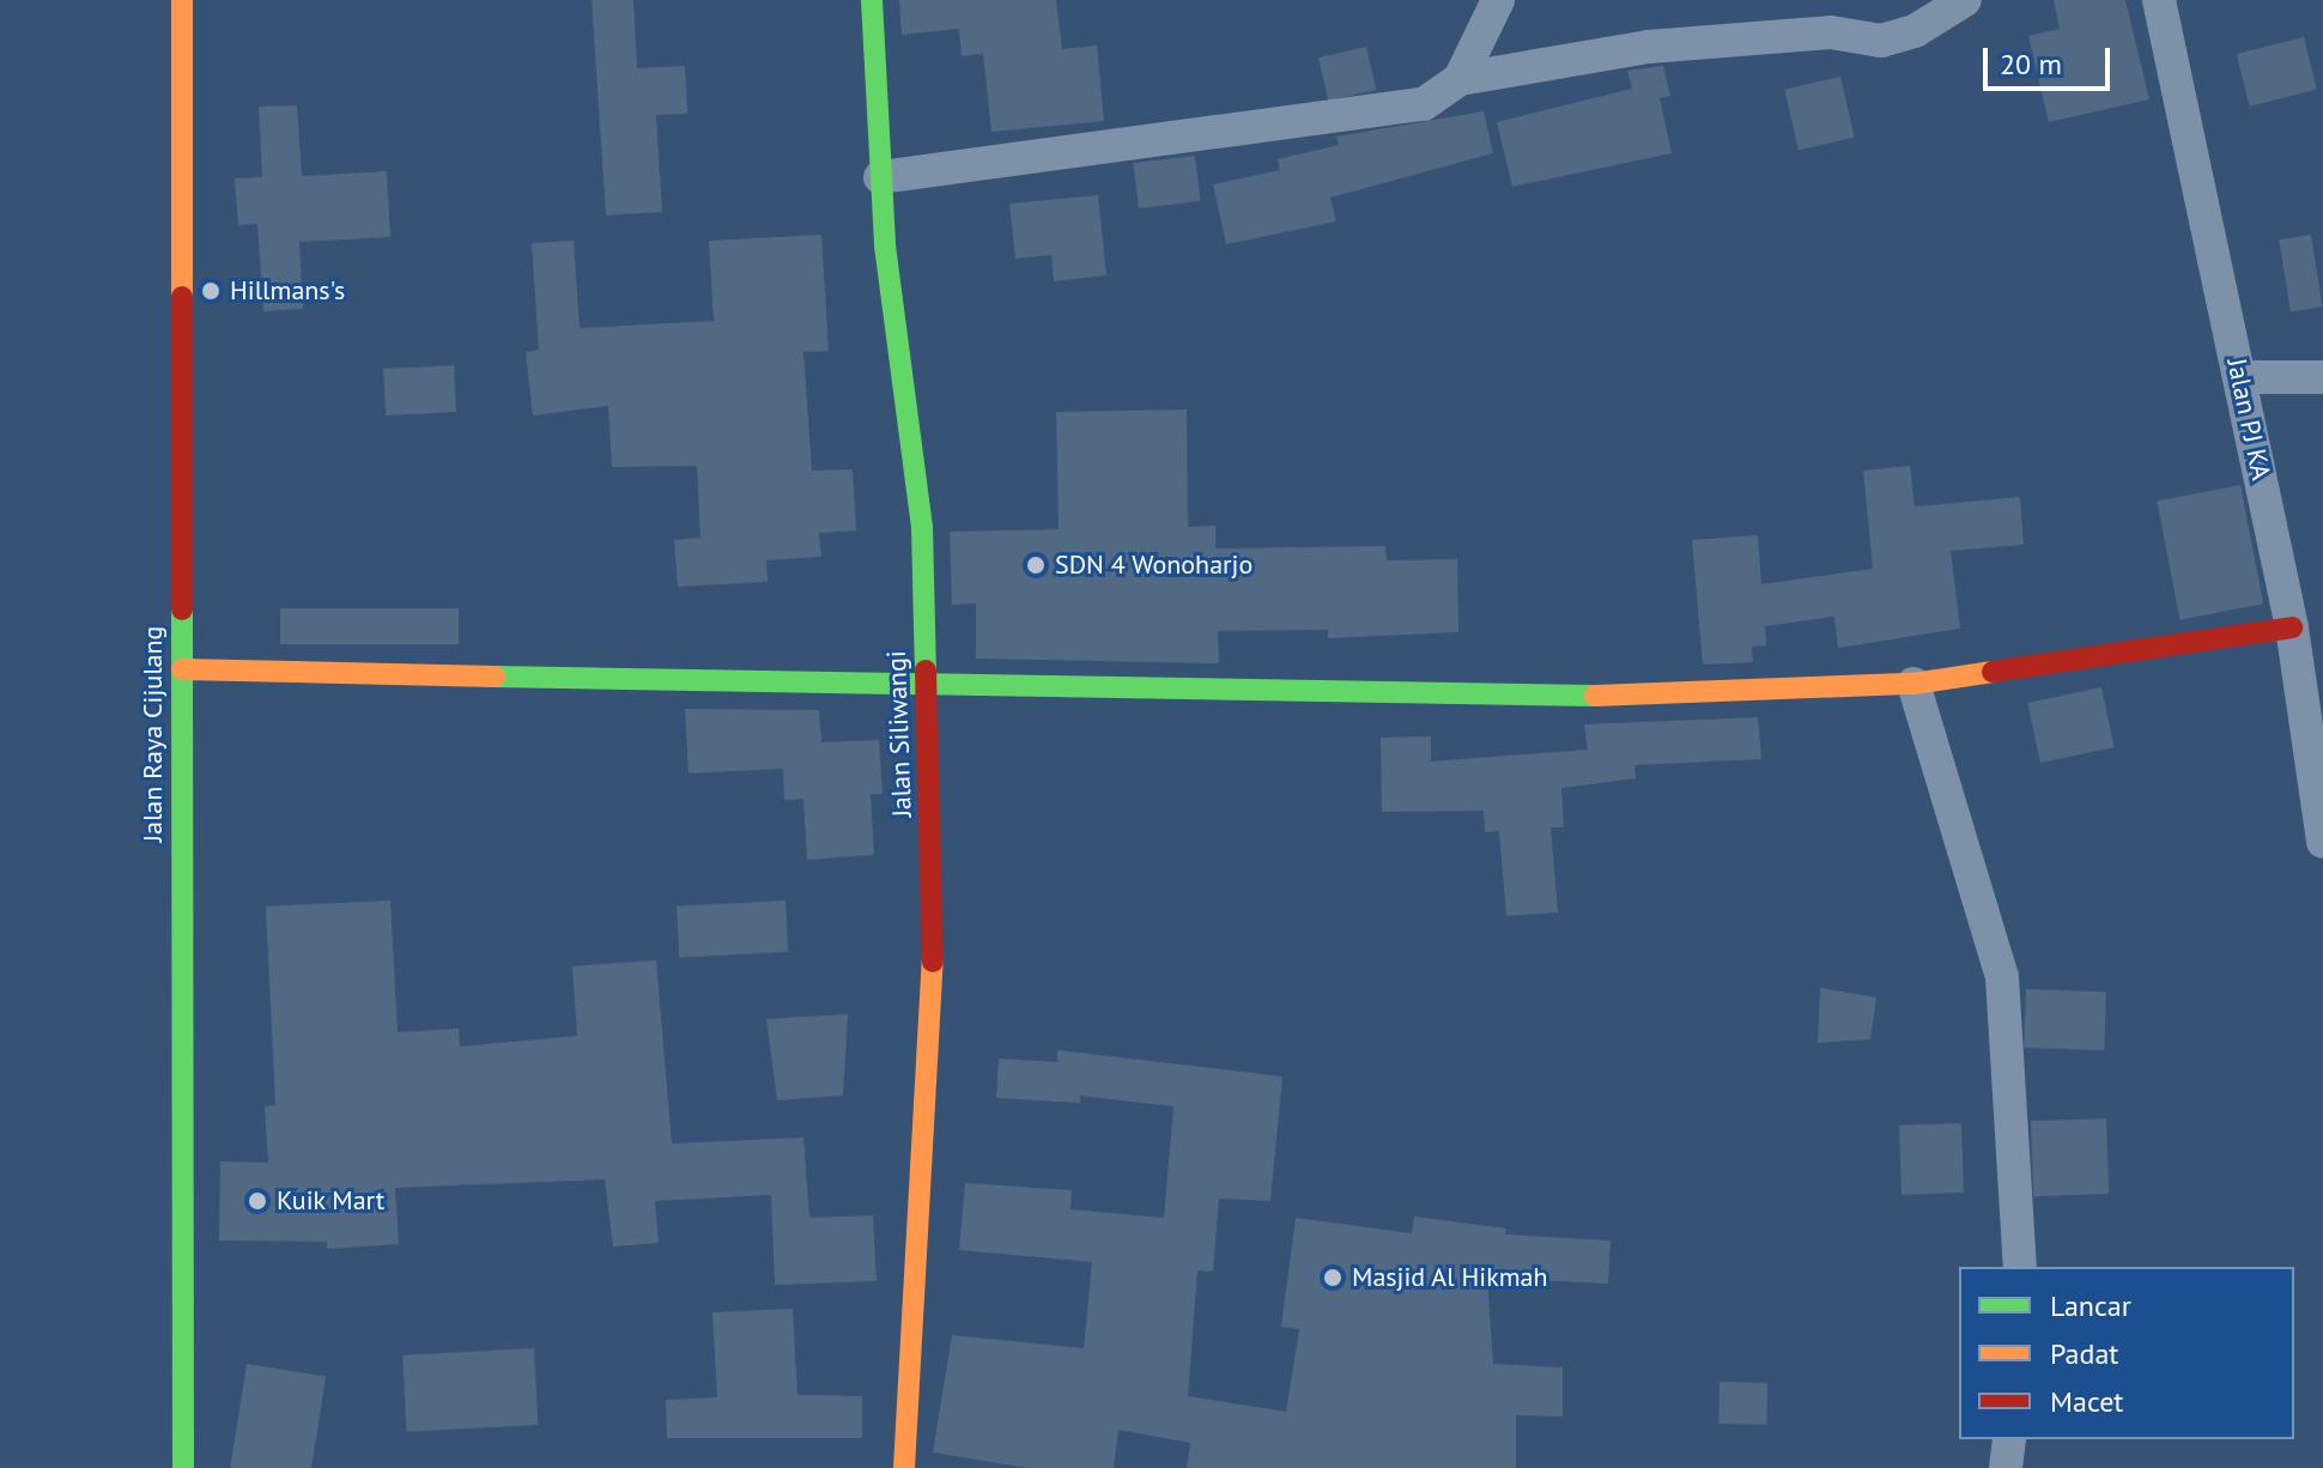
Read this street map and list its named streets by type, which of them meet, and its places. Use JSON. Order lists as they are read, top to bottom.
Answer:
{
  "streets": {
    "main road": ["Jalan Raya Cijulang", "Jalan Siliwangi"],
    "street": ["Jalan PJ KA"]
  },
  "places": [
    "Hillmans's",
    "SDN 4 Wonoharjo",
    "Kuik Mart",
    "Masjid Al Hikmah"
  ],
  "legend": ["Lancar", "Padat", "Macet"],
  "scale_bar": "20 m"
}
